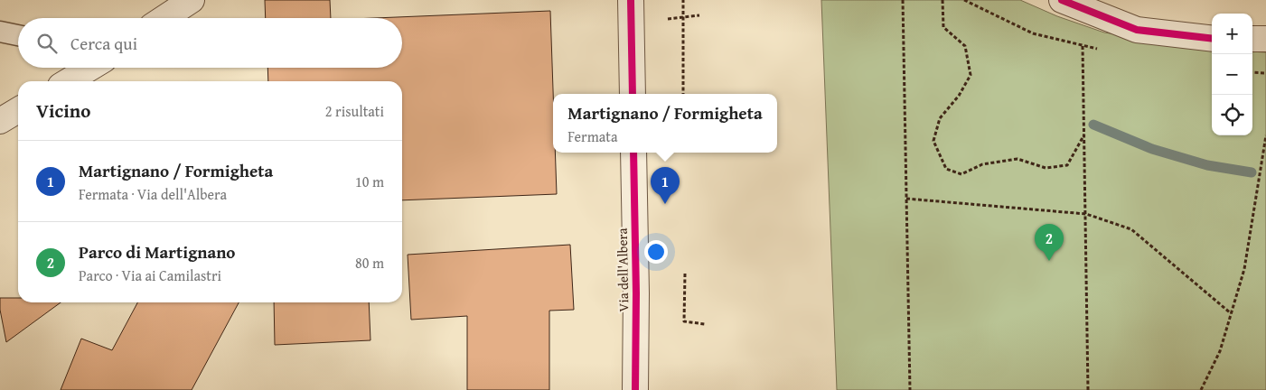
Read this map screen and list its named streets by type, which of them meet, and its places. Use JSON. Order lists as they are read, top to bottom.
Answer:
{
  "streets": {
    "street": ["Via dell'Albera"]
  },
  "page": {
    "map_buttons": ["+", "−"],
    "search": "Cerca qui",
    "heading": ["Vicino", "2 risultati"],
    "popup": ["Martignano / Formigheta", "Fermata"],
    "list": [
      {
        "mark": "1",
        "name": "Martignano / Formigheta",
        "note": "Fermata · Via dell'Albera",
        "value": "10 m"
      },
      {
        "mark": "2",
        "name": "Parco di Martignano",
        "note": "Parco · Via ai Camilastri",
        "value": "80 m"
      }
    ],
    "pins": ["1", "2"]
  }
}
